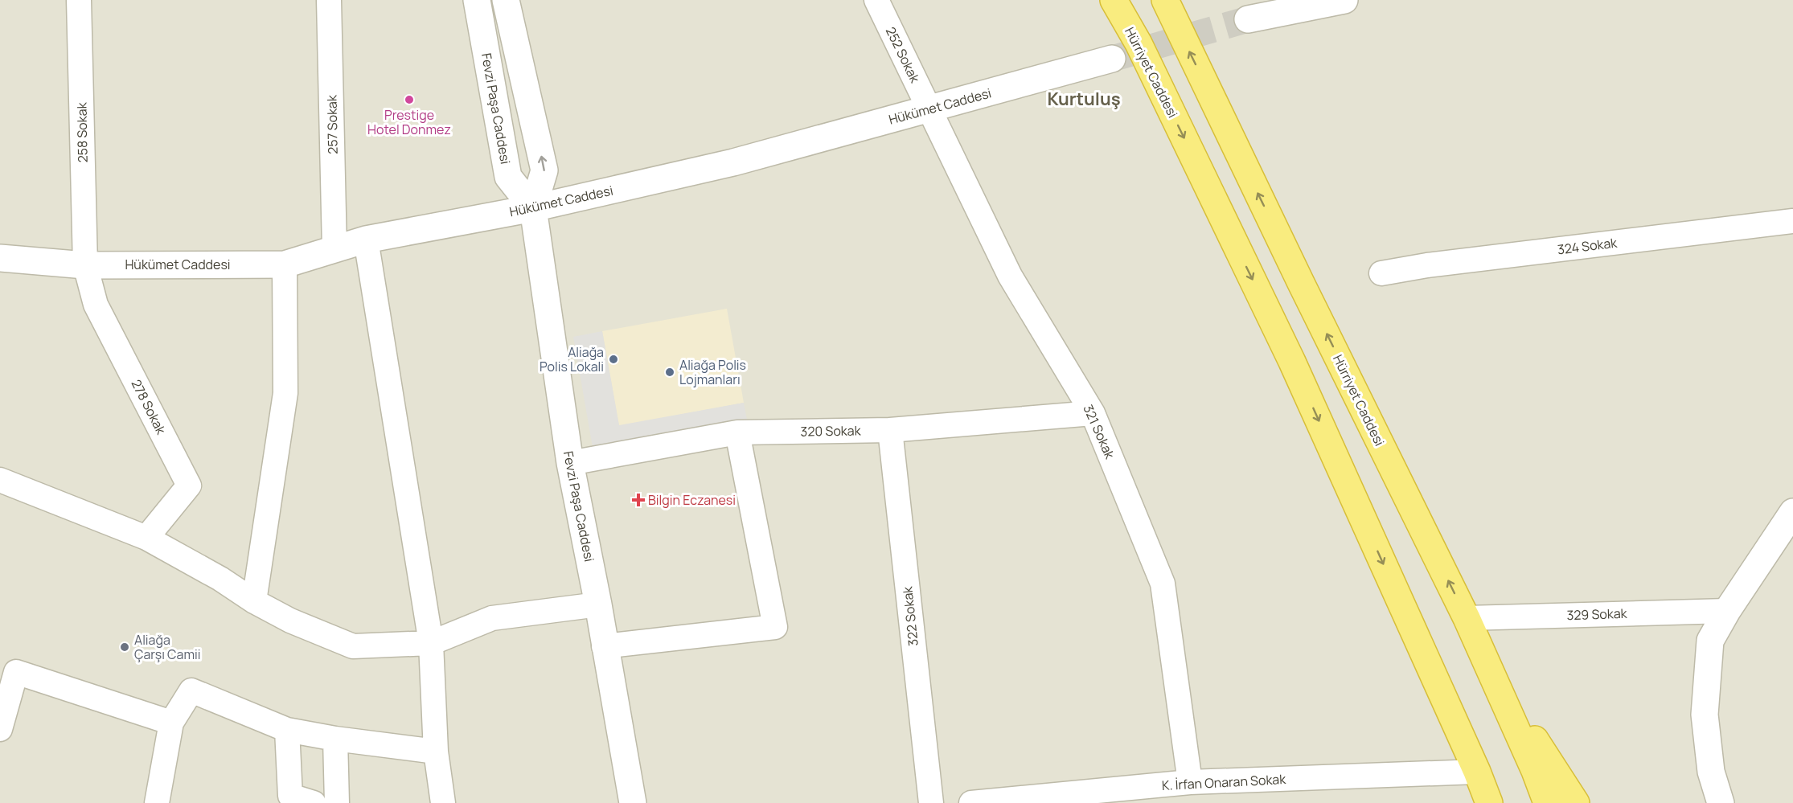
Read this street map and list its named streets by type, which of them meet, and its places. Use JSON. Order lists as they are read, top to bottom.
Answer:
{
  "streets": {
    "highway": ["Hürriyet Caddesi"],
    "street": [
      "252 Sokak",
      "Hükümet Caddesi",
      "Fevzi Paşa Caddesi",
      "257 Sokak",
      "258 Sokak",
      "324 Sokak",
      "278 Sokak",
      "320 Sokak",
      "321 Sokak",
      "329 Sokak",
      "322 Sokak",
      "K. İrfan Onaran Sokak"
    ]
  },
  "crossings": [
    ["252 Sokak", "Hükümet Caddesi"],
    ["252 Sokak", "321 Sokak"],
    ["Hürriyet Caddesi", "329 Sokak"],
    ["Hürriyet Caddesi", "K. İrfan Onaran Sokak"],
    ["Hükümet Caddesi", "Fevzi Paşa Caddesi"],
    ["Hükümet Caddesi", "257 Sokak"],
    ["Hükümet Caddesi", "258 Sokak"],
    ["Hükümet Caddesi", "278 Sokak"],
    ["Hükümet Caddesi", "321 Sokak"],
    ["Fevzi Paşa Caddesi", "320 Sokak"],
    ["258 Sokak", "278 Sokak"],
    ["320 Sokak", "321 Sokak"],
    ["320 Sokak", "322 Sokak"],
    ["321 Sokak", "K. İrfan Onaran Sokak"]
  ],
  "districts": ["Kurtuluş"],
  "places": {
    "other": [
      "Prestige Hotel Donmez",
      "Aliağa Polis Lokali",
      "Aliağa Polis Lojmanları",
      "Aliağa Çarşı Camii"
    ],
    "health": ["Bilgin Eczanesi"]
  }
}
